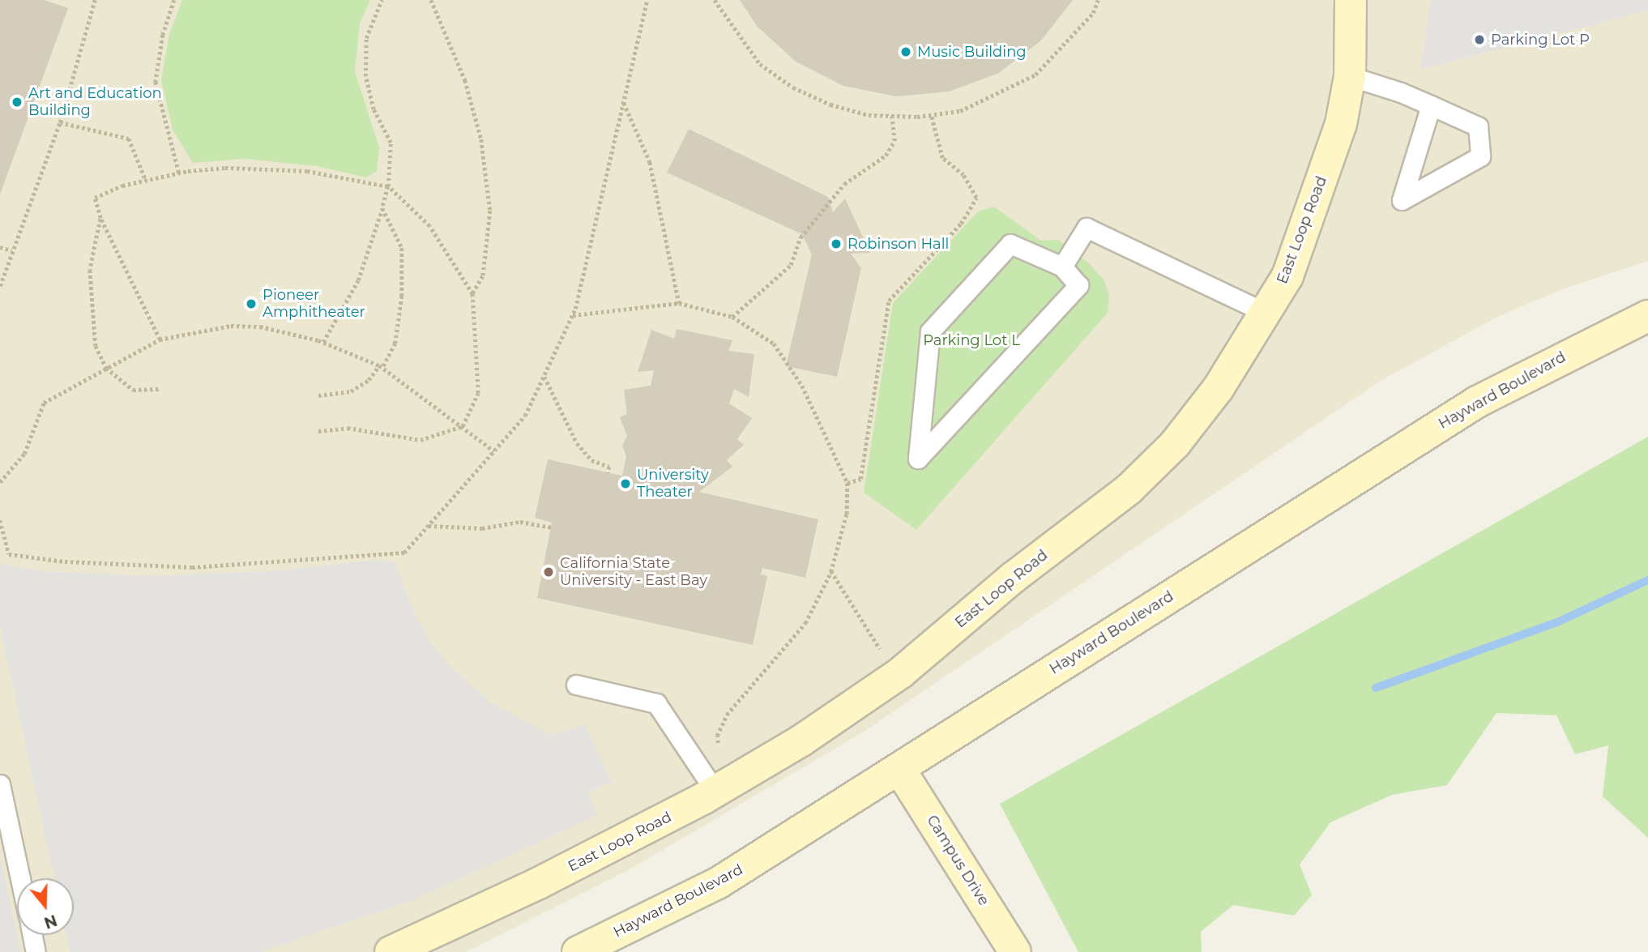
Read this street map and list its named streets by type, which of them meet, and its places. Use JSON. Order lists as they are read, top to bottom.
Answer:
{
  "streets": {
    "street": ["East Loop Road", "Hayward Boulevard", "Campus Drive"]
  },
  "crossings": [
    ["Hayward Boulevard", "Campus Drive"]
  ],
  "parks": ["Parking Lot L"],
  "places": [
    "Parking Lot P",
    "Music Building",
    "Art and Education Building",
    "Robinson Hall",
    "Pioneer Amphitheater",
    "University Theater",
    "California State University - East Bay"
  ],
  "north": "bottom"
}
